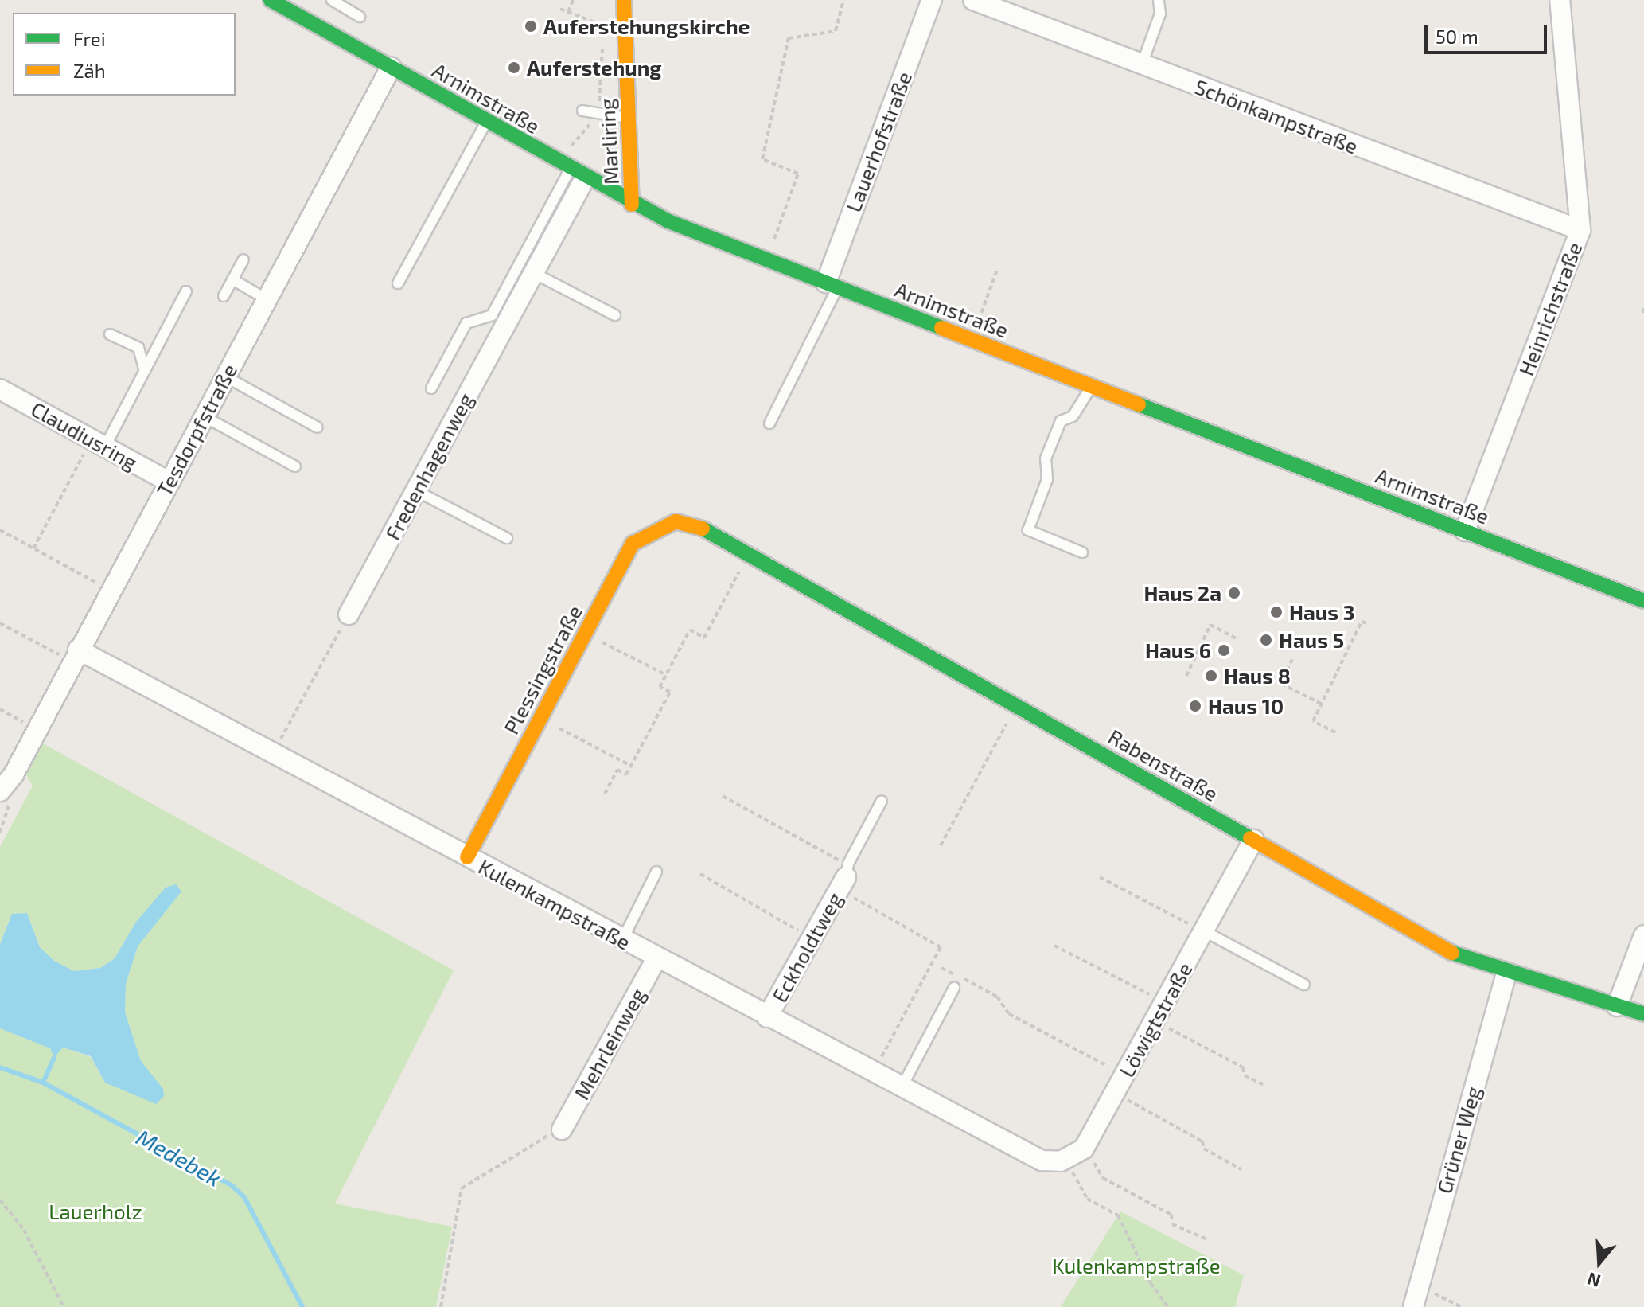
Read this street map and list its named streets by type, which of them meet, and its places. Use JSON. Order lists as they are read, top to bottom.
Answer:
{
  "streets": {
    "street": [
      "Arnimstraße",
      "Schönkampstraße",
      "Marliring",
      "Lauerhofstraße",
      "Heinrichstraße",
      "Tesdorpfstraße",
      "Claudiusring",
      "Fredenhagenweg",
      "Plessingstraße",
      "Rabenstraße",
      "Kulenkampstraße",
      "Eckholdtweg",
      "Löwigtstraße",
      "Mehrleinweg",
      "Grüner Weg"
    ]
  },
  "crossings": [
    ["Arnimstraße", "Marliring"],
    ["Arnimstraße", "Lauerhofstraße"],
    ["Arnimstraße", "Heinrichstraße"],
    ["Arnimstraße", "Tesdorpfstraße"],
    ["Arnimstraße", "Fredenhagenweg"],
    ["Schönkampstraße", "Heinrichstraße"],
    ["Tesdorpfstraße", "Claudiusring"],
    ["Tesdorpfstraße", "Kulenkampstraße"],
    ["Plessingstraße", "Rabenstraße"],
    ["Plessingstraße", "Kulenkampstraße"],
    ["Rabenstraße", "Löwigtstraße"],
    ["Rabenstraße", "Grüner Weg"],
    ["Kulenkampstraße", "Eckholdtweg"],
    ["Kulenkampstraße", "Mehrleinweg"]
  ],
  "water": ["Medebek"],
  "parks": ["Lauerholz", "Kulenkampstraße"],
  "places": [
    "Auferstehungskirche",
    "Auferstehung",
    "Haus 2a",
    "Haus 3",
    "Haus 5",
    "Haus 6",
    "Haus 8",
    "Haus 10"
  ],
  "legend": ["Frei", "Zäh"],
  "scale_bar": "50 m",
  "north": "bottom"
}
